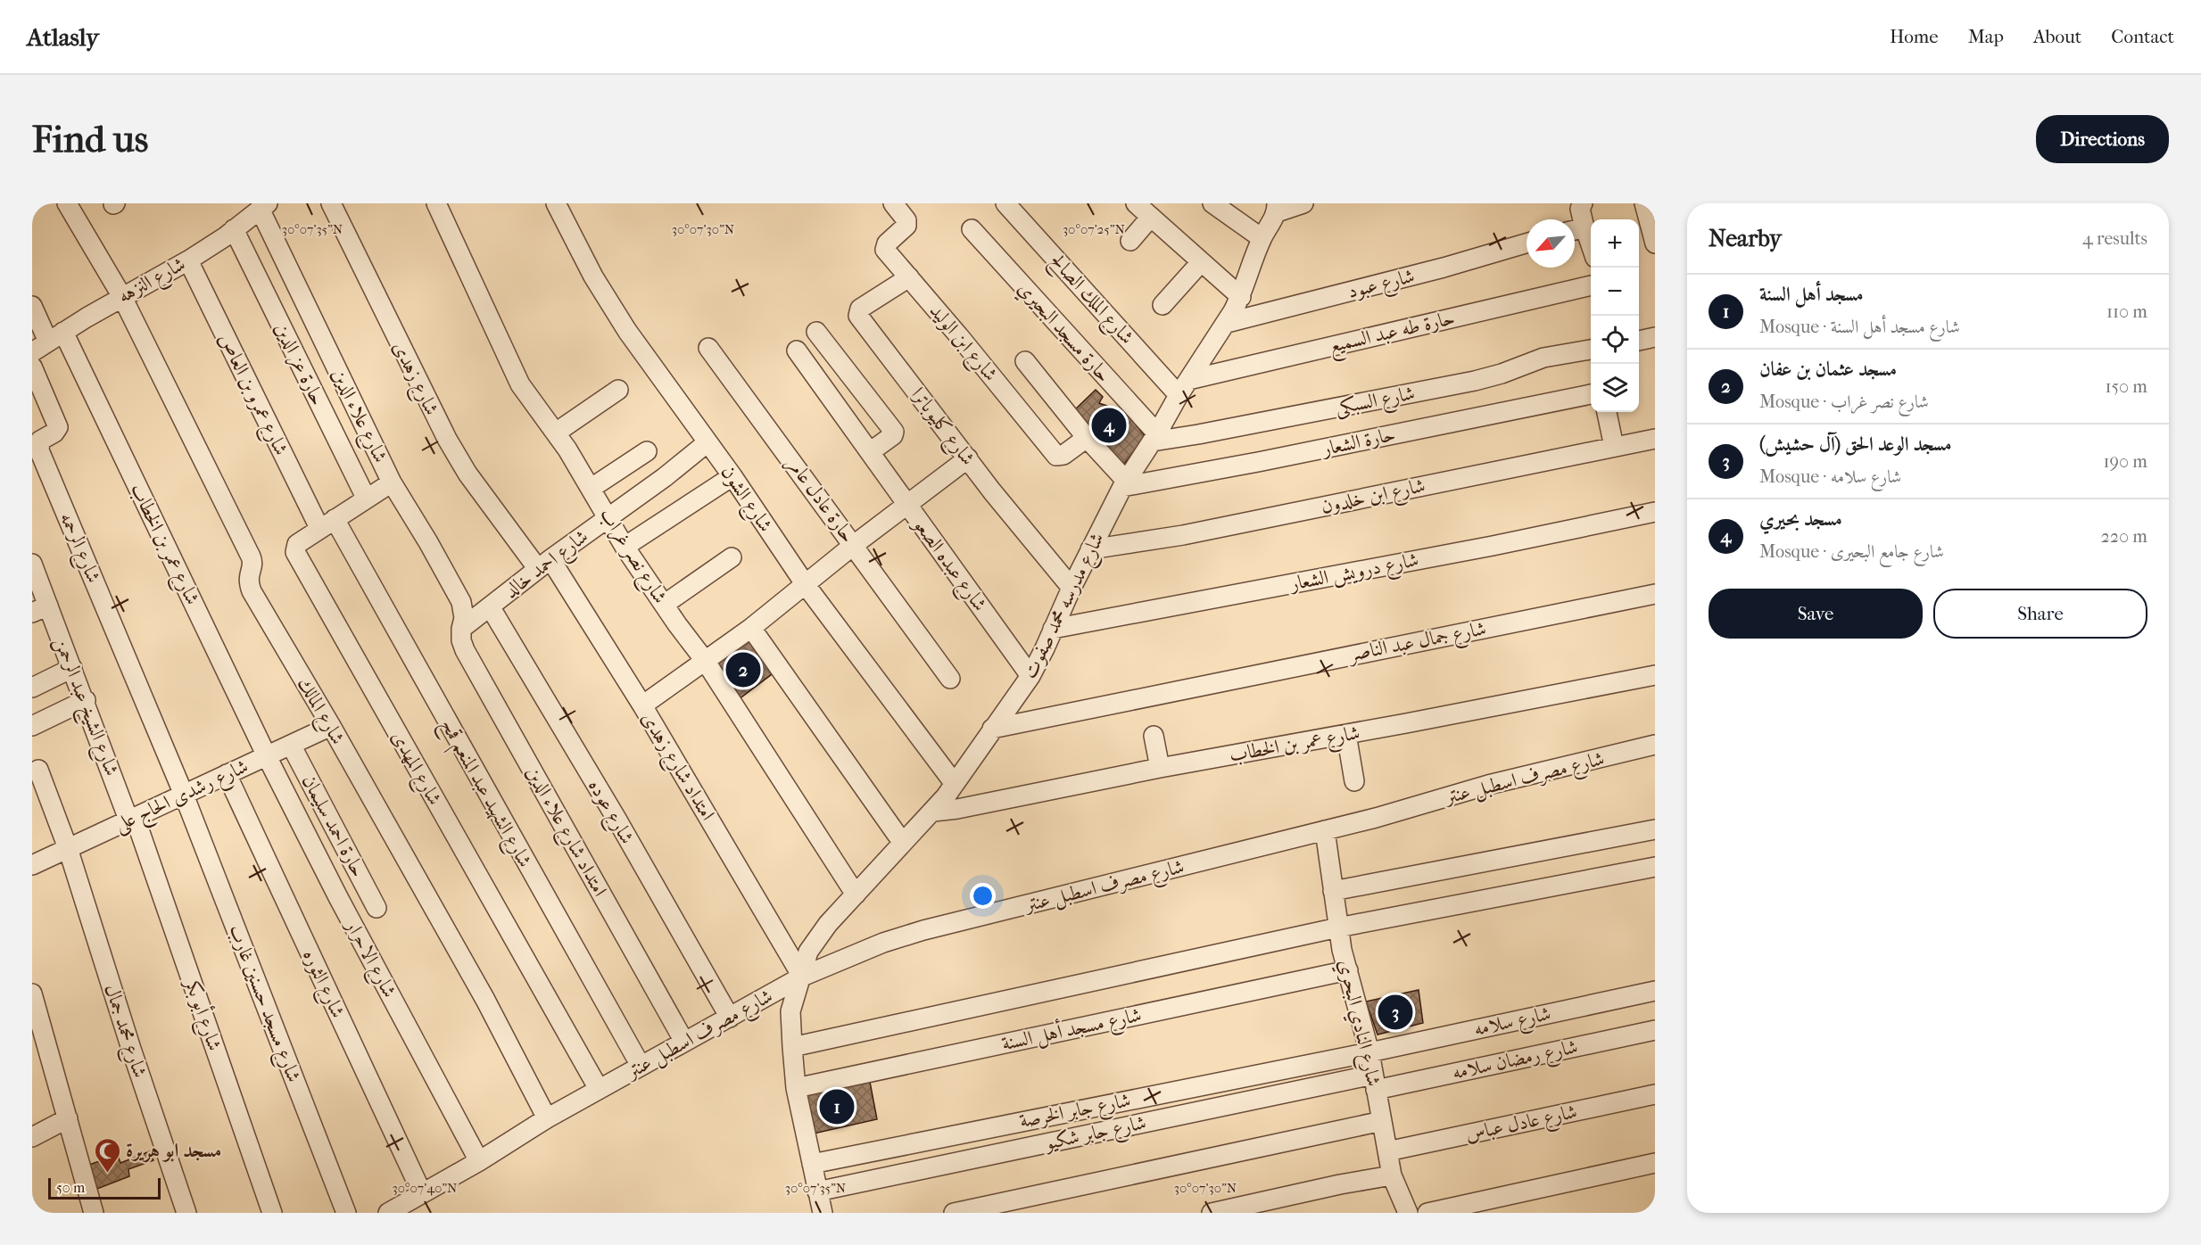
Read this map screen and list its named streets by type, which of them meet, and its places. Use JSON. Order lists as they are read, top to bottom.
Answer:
{
  "streets": {
    "street": [
      "شارع النزهه",
      "شارع عبود",
      "شارع الملك الصالح",
      "حارة مسجد البحيري",
      "حارة طه عبد السميع",
      "شارع ابن الوليد",
      "حارة عز الدين",
      "شارع زهدى",
      "شارع عمرو بن العاص",
      "شارع السبكى",
      "شارع علاء الدين",
      "شارع كليوباترا",
      "حارة الشعار",
      "شارع ابن خلدون",
      "شارع الشون",
      "حارة عادل عامر",
      "شارع عمر بن الخطاب",
      "شارع الرحمه",
      "شارع نصر غراب",
      "شارع احمد خالد",
      "شارع عبده الصعو",
      "شارع درويش الشعار",
      "شارع مدرسه محمد صفوت",
      "شارع جمال عبد الناصر",
      "شارع الشيخ عبد الرحمن",
      "شارع المالك",
      "امتداد شارع زهدى",
      "شارع المهدى",
      "شارع مصرف اسطبل عنتر",
      "شارع الشهيد عبد المنعم قمح",
      "شارع رشدى الحاج على",
      "شارع عوده",
      "حارة احمد سليمان",
      "امتداد شارع علاء الدين",
      "شارع الاحرار",
      "شارع الثوره",
      "شارع مسجد حسنين غارب",
      "شارع أبو بكر",
      "شارع سلامه",
      "شارع النادي البحري",
      "شارع مسجد أهل السنة",
      "شارع محمد جمال",
      "شارع رمضان سلامه",
      "شارع جابر الخرصة",
      "شارع عادل عباس",
      "شارع جابر شكيو"
    ]
  },
  "crossings": [
    ["شارع النزهه", "حارة عز الدين"],
    ["شارع النزهه", "شارع عمرو بن العاص"],
    ["شارع النزهه", "شارع علاء الدين"],
    ["شارع النزهه", "شارع عمر بن الخطاب"],
    ["شارع النزهه", "شارع المالك"],
    ["شارع عبود", "شارع مدرسه محمد صفوت"],
    ["شارع الملك الصالح", "حارة طه عبد السميع"],
    ["شارع الملك الصالح", "شارع مدرسه محمد صفوت"],
    ["حارة مسجد البحيري", "شارع السبكى"],
    ["حارة مسجد البحيري", "شارع مدرسه محمد صفوت"],
    ["حارة طه عبد السميع", "شارع مدرسه محمد صفوت"],
    ["شارع ابن الوليد", "شارع كليوباترا"],
    ["حارة عز الدين", "شارع المهدى"],
    ["شارع زهدى", "شارع احمد خالد"],
    ["شارع زهدى", "امتداد شارع زهدى"],
    ["شارع عمرو بن العاص", "شارع المهدى"],
    ["شارع عمرو بن العاص", "شارع الشهيد عبد المنعم قمح"],
    ["شارع السبكى", "شارع مدرسه محمد صفوت"],
    ["شارع علاء الدين", "شارع احمد خالد"],
    ["شارع علاء الدين", "شارع المهدى"],
    ["شارع علاء الدين", "امتداد شارع علاء الدين"],
    ["شارع كليوباترا", "شارع مدرسه محمد صفوت"],
    ["حارة الشعار", "شارع مدرسه محمد صفوت"],
    ["شارع ابن خلدون", "شارع مدرسه محمد صفوت"],
    ["شارع الشون", "شارع احمد خالد"],
    ["شارع الشون", "شارع مدرسه محمد صفوت"],
    ["شارع عمر بن الخطاب", "شارع مدرسه محمد صفوت"],
    ["شارع عمر بن الخطاب", "شارع رشدى الحاج على"],
    ["شارع عمر بن الخطاب", "شارع الاحرار"],
    ["شارع الرحمه", "شارع رشدى الحاج على"],
    ["شارع الرحمه", "شارع مسجد حسنين غارب"],
    ["شارع نصر غراب", "شارع احمد خالد"],
    ["شارع نصر غراب", "شارع مدرسه محمد صفوت"],
    ["شارع احمد خالد", "امتداد شارع زهدى"],
    ["شارع احمد خالد", "شارع عوده"],
    ["شارع احمد خالد", "امتداد شارع علاء الدين"],
    ["شارع عبده الصعو", "شارع مدرسه محمد صفوت"],
    ["شارع درويش الشعار", "شارع مدرسه محمد صفوت"],
    ["شارع مدرسه محمد صفوت", "شارع جمال عبد الناصر"],
    ["شارع مدرسه محمد صفوت", "امتداد شارع زهدى"],
    ["شارع مدرسه محمد صفوت", "شارع مصرف اسطبل عنتر"],
    ["شارع مدرسه محمد صفوت", "شارع مسجد أهل السنة"],
    ["شارع مدرسه محمد صفوت", "شارع جابر الخرصة"],
    ["شارع مدرسه محمد صفوت", "شارع جابر شكيو"],
    ["شارع الشيخ عبد الرحمن", "شارع رشدى الحاج على"],
    ["شارع الشيخ عبد الرحمن", "شارع أبو بكر"],
    ["شارع المالك", "شارع مصرف اسطبل عنتر"],
    ["شارع المالك", "شارع رشدى الحاج على"],
    ["امتداد شارع زهدى", "شارع مصرف اسطبل عنتر"],
    ["شارع المهدى", "شارع مصرف اسطبل عنتر"],
    ["شارع المهدى", "شارع الشهيد عبد المنعم قمح"],
    ["شارع مصرف اسطبل عنتر", "شارع الشهيد عبد المنعم قمح"],
    ["شارع مصرف اسطبل عنتر", "شارع عوده"],
    ["شارع مصرف اسطبل عنتر", "امتداد شارع علاء الدين"],
    ["شارع مصرف اسطبل عنتر", "شارع الاحرار"],
    ["شارع مصرف اسطبل عنتر", "شارع الثوره"],
    ["شارع مصرف اسطبل عنتر", "شارع النادي البحري"],
    ["شارع رشدى الحاج على", "حارة احمد سليمان"],
    ["شارع رشدى الحاج على", "شارع الاحرار"],
    ["شارع رشدى الحاج على", "شارع الثوره"],
    ["شارع رشدى الحاج على", "شارع مسجد حسنين غارب"],
    ["شارع رشدى الحاج على", "شارع أبو بكر"],
    ["شارع رشدى الحاج على", "شارع محمد جمال"],
    ["شارع سلامه", "شارع النادي البحري"],
    ["شارع سلامه", "شارع جابر الخرصة"],
    ["شارع النادي البحري", "شارع مسجد أهل السنة"],
    ["شارع النادي البحري", "شارع رمضان سلامه"],
    ["شارع النادي البحري", "شارع جابر الخرصة"],
    ["شارع النادي البحري", "شارع عادل عباس"],
    ["شارع النادي البحري", "شارع جابر شكيو"],
    ["شارع رمضان سلامه", "شارع جابر شكيو"]
  ],
  "places": {
    "mosque": ["مسجد ابو هريرة"]
  },
  "scale_bar": "50 m",
  "north": "bottom left",
  "page": {
    "header": "Atlasly",
    "nav": [
      "Home",
      "Map",
      "About",
      "Contact"
    ],
    "buttons": [
      "Directions",
      ["Save", "Share"]
    ],
    "title": "Find us",
    "heading": ["Nearby", "4 results"],
    "map_buttons": ["+", "−"],
    "list": [
      {
        "mark": "1",
        "name": "مسجد أهل السنة",
        "note": "Mosque · شارع مسجد أهل السنة",
        "value": "110 m"
      },
      {
        "mark": "2",
        "name": "مسجد عثمان بن عفان",
        "note": "Mosque · شارع نصر غراب",
        "value": "150 m"
      },
      {
        "mark": "3",
        "name": "مسجد الوعد الحق (آل حشيش)",
        "note": "Mosque · شارع سلامه",
        "value": "190 m"
      },
      {
        "mark": "4",
        "name": "مسجد بحيري",
        "note": "Mosque · شارع جامع البحيرى",
        "value": "220 m"
      }
    ],
    "pins": [
      "4",
      "2",
      "3",
      "1"
    ],
    "scale": "50 m"
  },
  "coordinates": [
    "30°07'35\"N",
    "30°07'30\"N",
    "30°07'25\"N",
    "30°07'40\"N"
  ]
}
